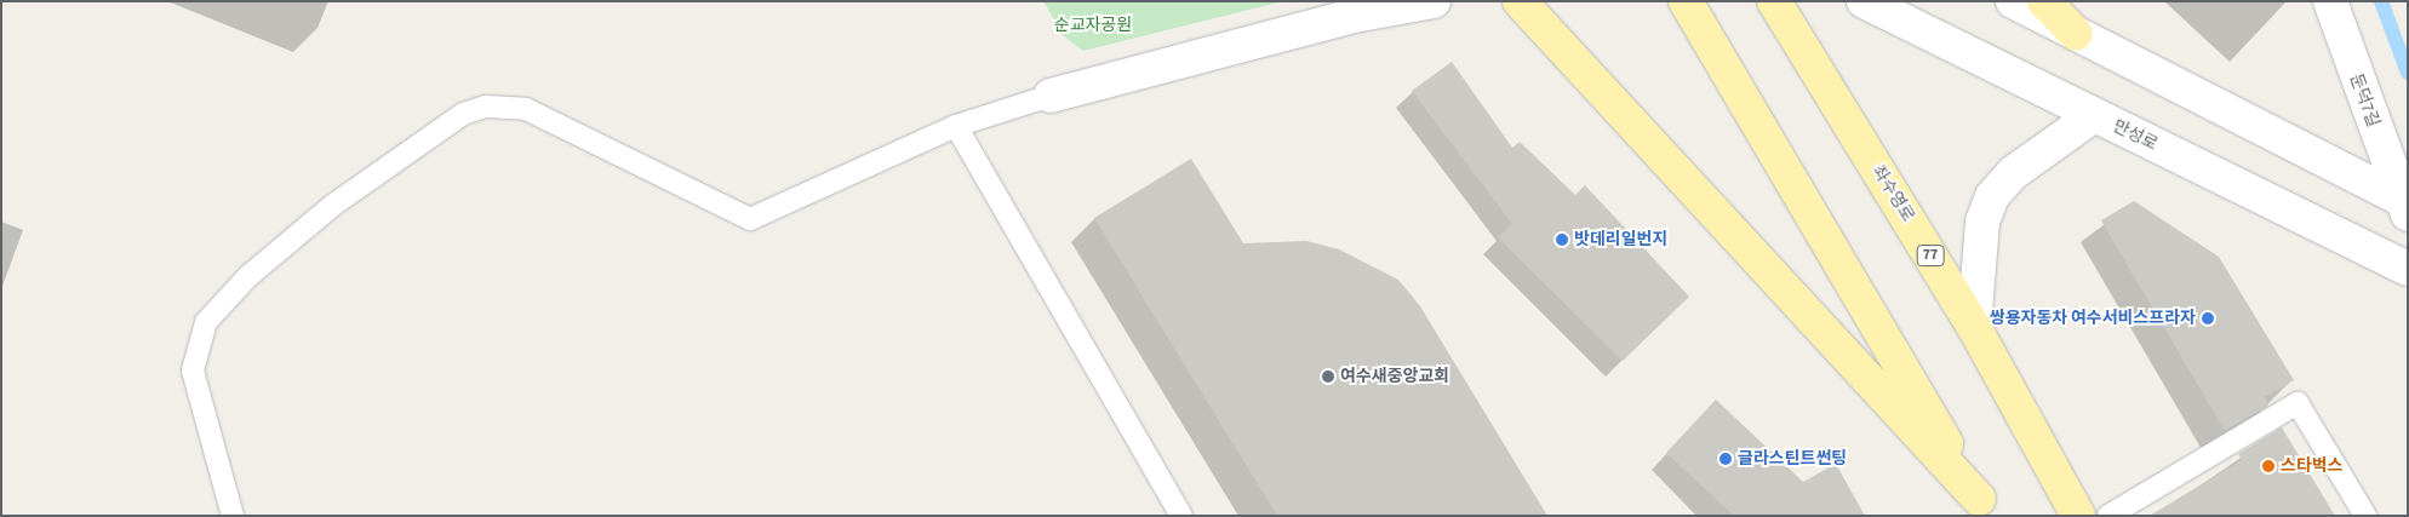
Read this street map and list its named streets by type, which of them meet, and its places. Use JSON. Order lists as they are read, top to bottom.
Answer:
{
  "streets": {
    "main road": ["좌수영로", "77"],
    "street": ["둔덕7길", "만성로"]
  },
  "parks": ["순교자공원"],
  "places": [
    "밧데리일번지",
    "쌍용자동차 여수서비스프라자",
    "여수새중앙교회",
    "글라스틴트썬팅",
    "스타벅스"
  ]
}
